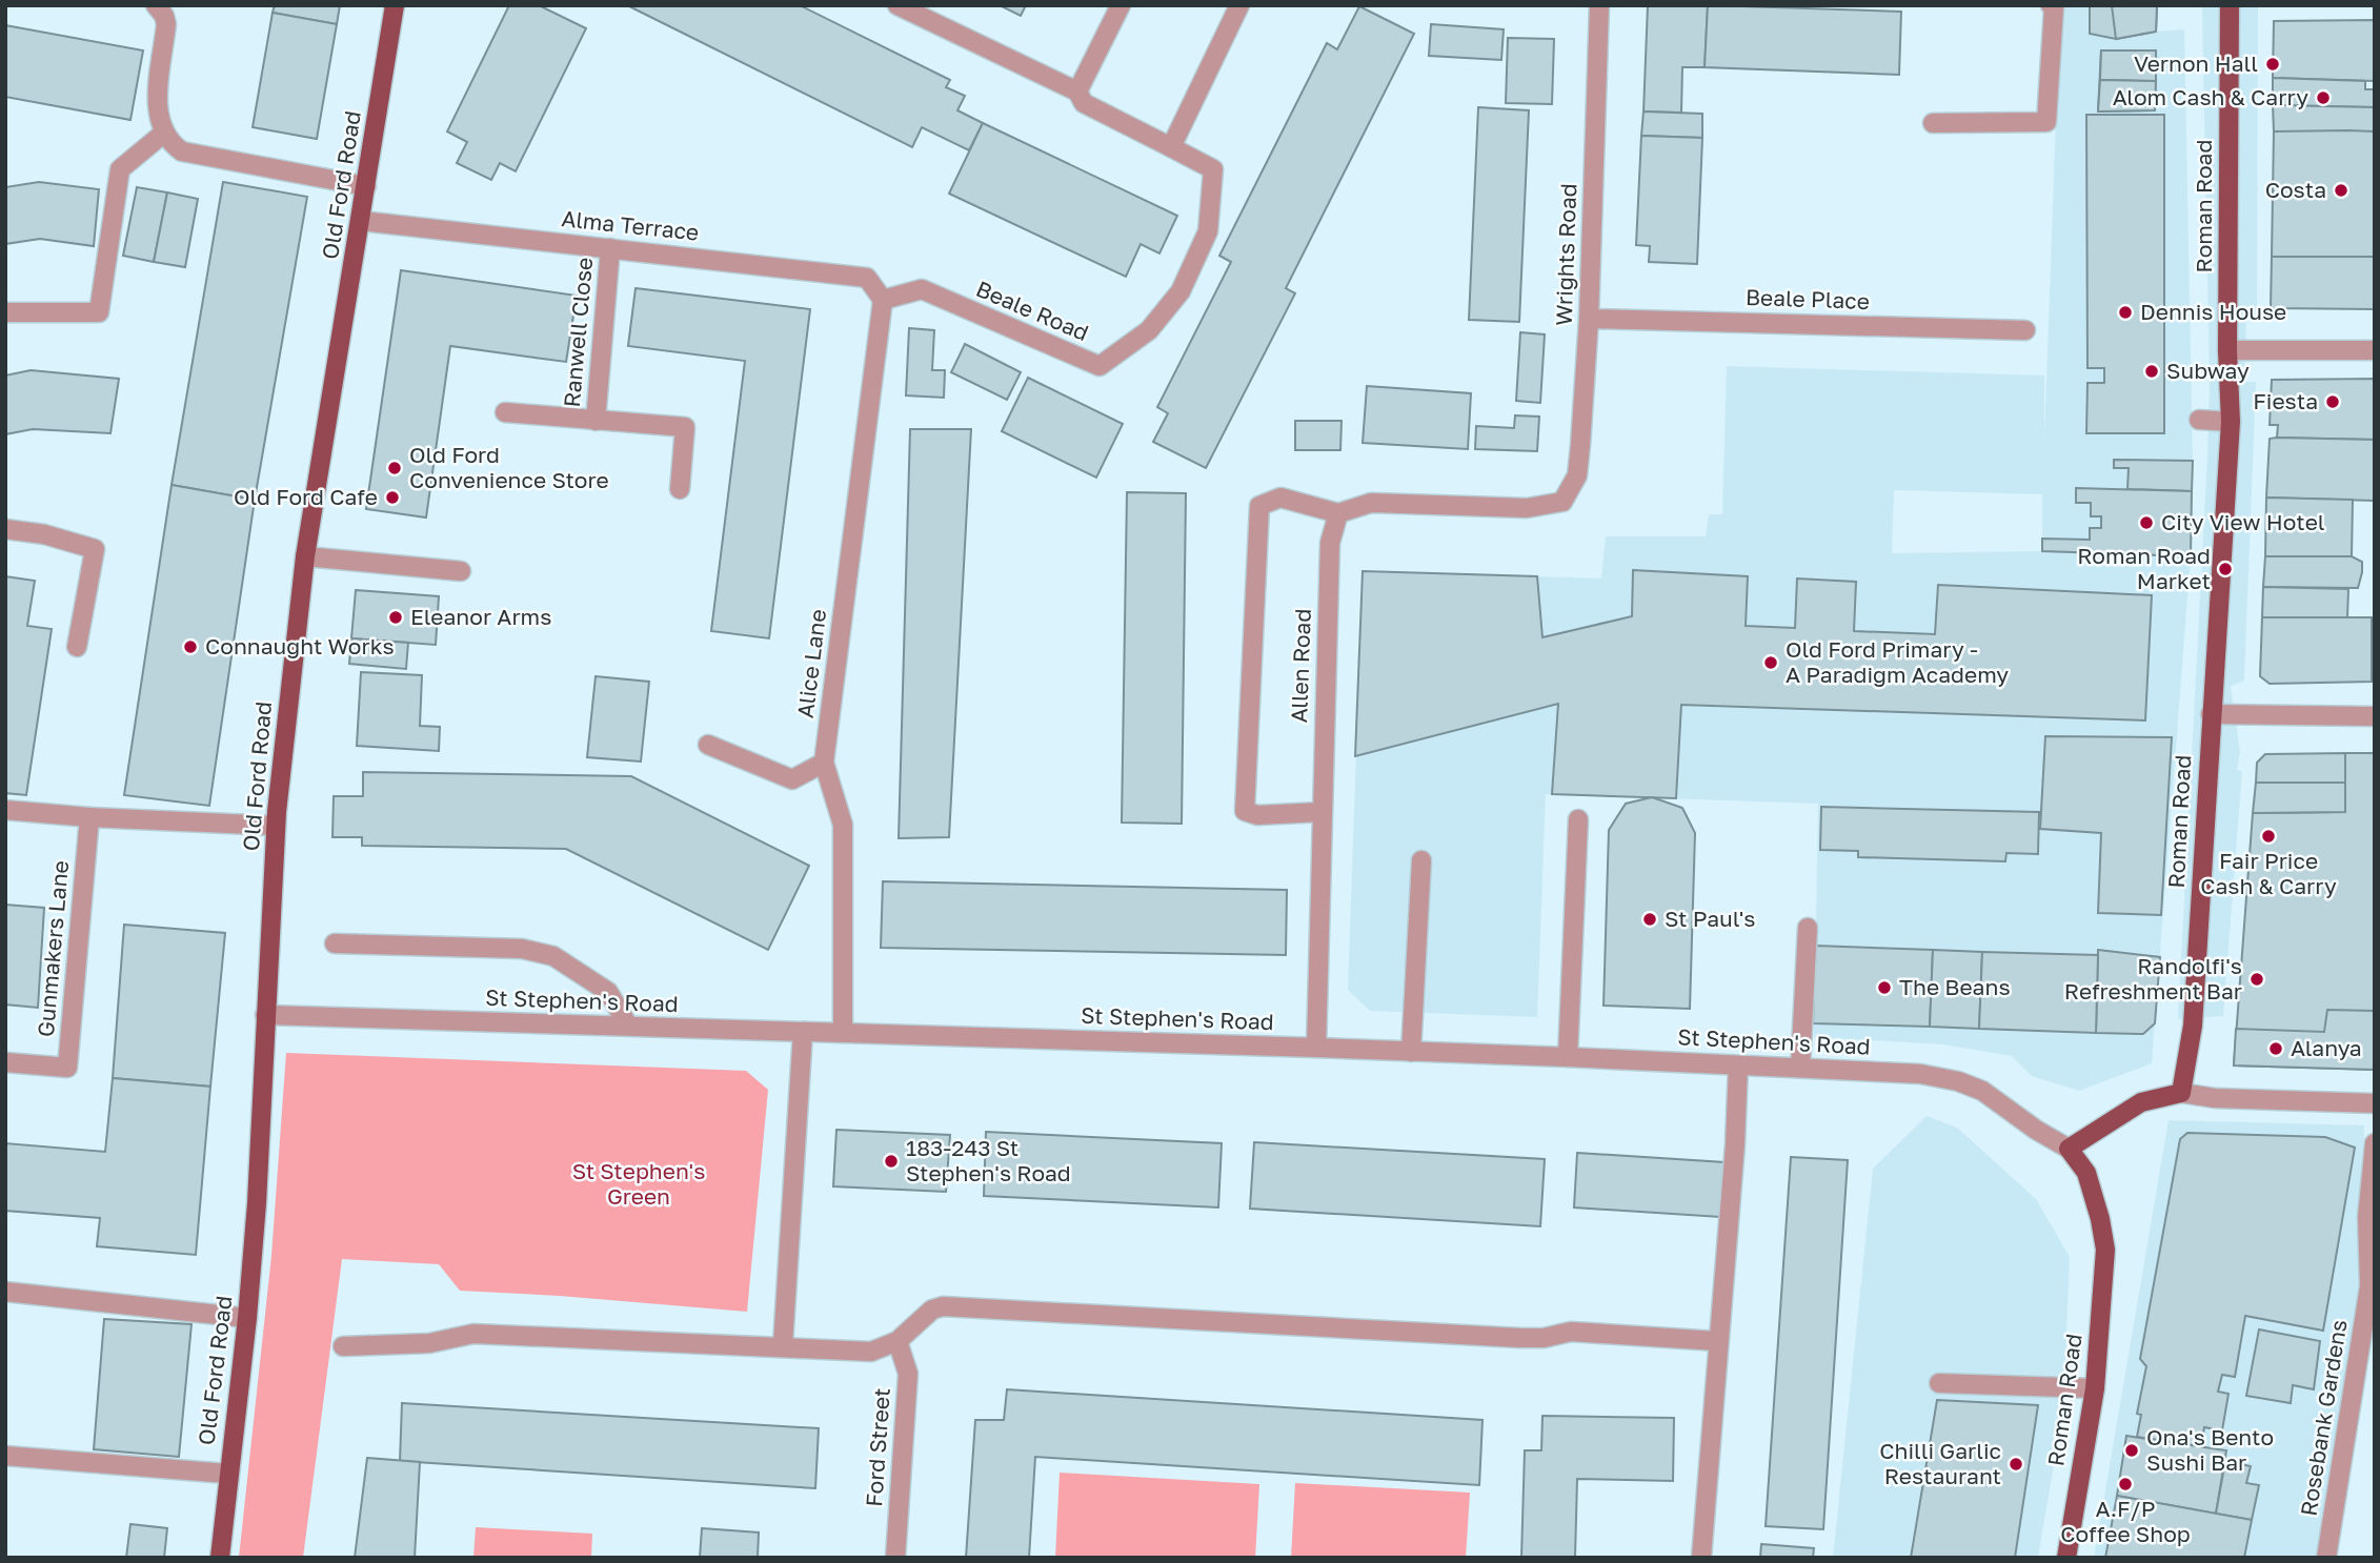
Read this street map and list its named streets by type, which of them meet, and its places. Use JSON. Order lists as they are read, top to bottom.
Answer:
{
  "streets": {
    "main road": ["Old Ford Road", "Roman Road"],
    "street": [
      "Alma Terrace",
      "Wrights Road",
      "Beale Place",
      "Beale Road",
      "Ranwell Close",
      "Alice Lane",
      "Allen Road",
      "Gunmakers Lane",
      "St Stephen's Road",
      "Rosebank Gardens",
      "Ford Street"
    ]
  },
  "crossings": [
    ["Old Ford Road", "Alma Terrace"],
    ["Old Ford Road", "St Stephen's Road"],
    ["Roman Road", "St Stephen's Road"],
    ["Alma Terrace", "Beale Road"],
    ["Alma Terrace", "Ranwell Close"],
    ["Alma Terrace", "Alice Lane"],
    ["Wrights Road", "Beale Place"],
    ["Wrights Road", "Allen Road"],
    ["Beale Road", "Alice Lane"],
    ["Alice Lane", "St Stephen's Road"],
    ["Allen Road", "St Stephen's Road"]
  ],
  "parks": ["St Stephen's Green"],
  "places": [
    "Vernon Hall",
    "Alom Cash & Carry",
    "Costa",
    "Dennis House",
    "Subway",
    "Fiesta",
    "Old Ford Convenience Store",
    "Old Ford Cafe",
    "City View Hotel",
    "Roman Road Market",
    "Eleanor Arms",
    "Connaught Works",
    "Old Ford Primary - A Paradigm Academy",
    "Fair Price Cash & Carry",
    "St Paul's",
    "Randolfi's Refreshment Bar",
    "The Beans",
    "Alanya",
    "183-243 St Stephen's Road",
    "Ona's Bento Sushi Bar",
    "Chilli Garlic Restaurant",
    "A.F/P Coffee Shop"
  ]
}
